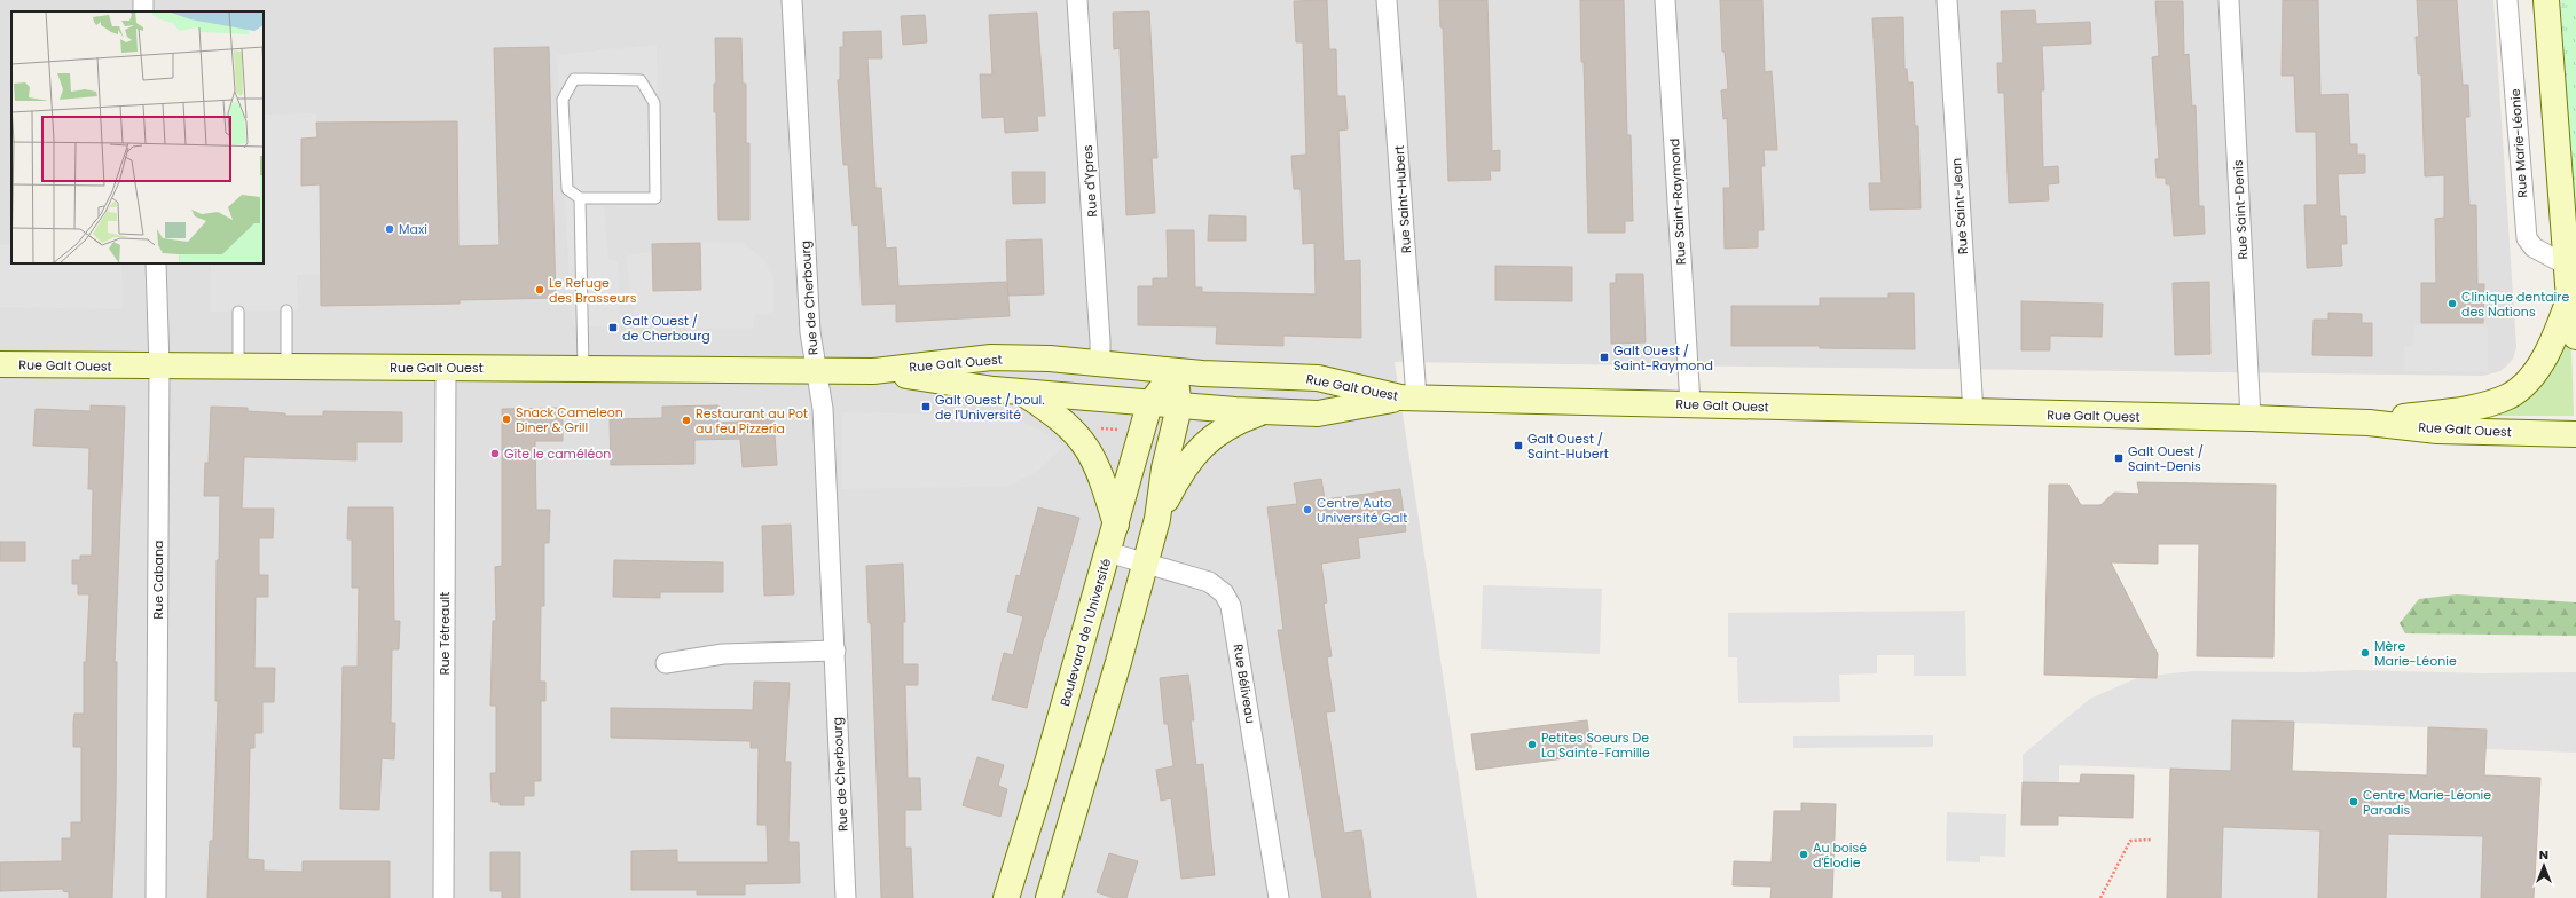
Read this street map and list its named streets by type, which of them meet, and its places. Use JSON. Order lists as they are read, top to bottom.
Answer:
{
  "streets": {
    "main road": ["Rue Galt Ouest", "Boulevard de l'Université"],
    "street": [
      "Rue Marie-Léonie",
      "Rue d'Ypres",
      "Rue Saint-Hubert",
      "Rue Saint-Raymond",
      "Rue Saint-Jean",
      "Rue Saint-Denis",
      "Rue de Cherbourg",
      "Rue Cabana",
      "Rue Tétreault",
      "Rue Béliveau"
    ]
  },
  "crossings": [
    ["Rue d'Ypres", "Rue Galt Ouest"],
    ["Rue Saint-Hubert", "Rue Galt Ouest"],
    ["Rue Saint-Raymond", "Rue Galt Ouest"],
    ["Rue Saint-Jean", "Rue Galt Ouest"],
    ["Rue Saint-Denis", "Rue Galt Ouest"],
    ["Rue de Cherbourg", "Rue Galt Ouest"],
    ["Rue Galt Ouest", "Rue Cabana"],
    ["Rue Galt Ouest", "Boulevard de l'Université"],
    ["Rue Galt Ouest", "Rue Tétreault"],
    ["Boulevard de l'Université", "Rue Béliveau"]
  ],
  "places": {
    "other": [
      "Maxi",
      "Le Refuge des Brasseurs",
      "Clinique dentaire des Nations",
      "Snack Cameleon Diner & Grill",
      "Restaurant au Pot au feu Pizzeria",
      "Gîte le caméléon",
      "Centre Auto Université Galt",
      "Mère Marie-Léonie",
      "Petites Soeurs De La Sainte-Famille",
      "Centre Marie-Léonie Paradis",
      "Au boisé d'Élodie"
    ],
    "transit": [
      "Galt Ouest / de Cherbourg",
      "Galt Ouest / Saint-Raymond",
      "Galt Ouest / boul. de l'Université",
      "Galt Ouest / Saint-Hubert",
      "Galt Ouest / Saint-Denis"
    ]
  },
  "north": "top"
}
